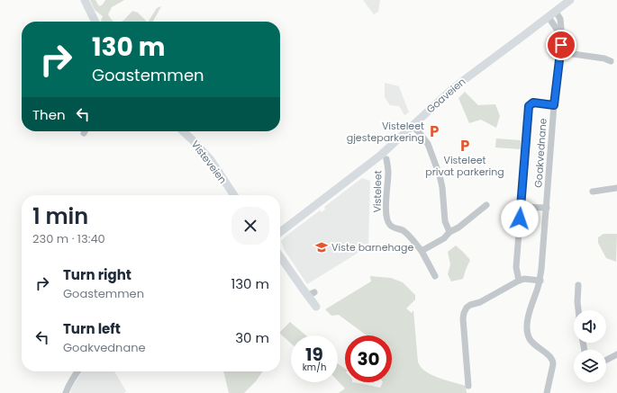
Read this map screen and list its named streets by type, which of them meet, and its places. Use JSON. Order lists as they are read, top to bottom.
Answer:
{
  "streets": {
    "main road": ["Goaveien", "Visteveien"],
    "street": ["Goakvednane", "Visteleet"]
  },
  "crossings": [
    ["Goaveien", "Goakvednane"]
  ],
  "places": {
    "parking": ["Visteleet gjesteparkering", "Visteleet privat parkering"],
    "school or university": ["Viste barnehage"]
  },
  "page": {
    "turn": ["130 m", "Goastemmen"],
    "then": "Then",
    "heading": ["1 min", "230 m · 13:40"],
    "list": [
      {
        "name": "Turn right",
        "note": "Goastemmen",
        "value": "130 m"
      },
      {
        "name": "Turn left",
        "note": "Goakvednane",
        "value": "30 m"
      }
    ],
    "speed": "19 km/h",
    "limit": "30"
  }
}
